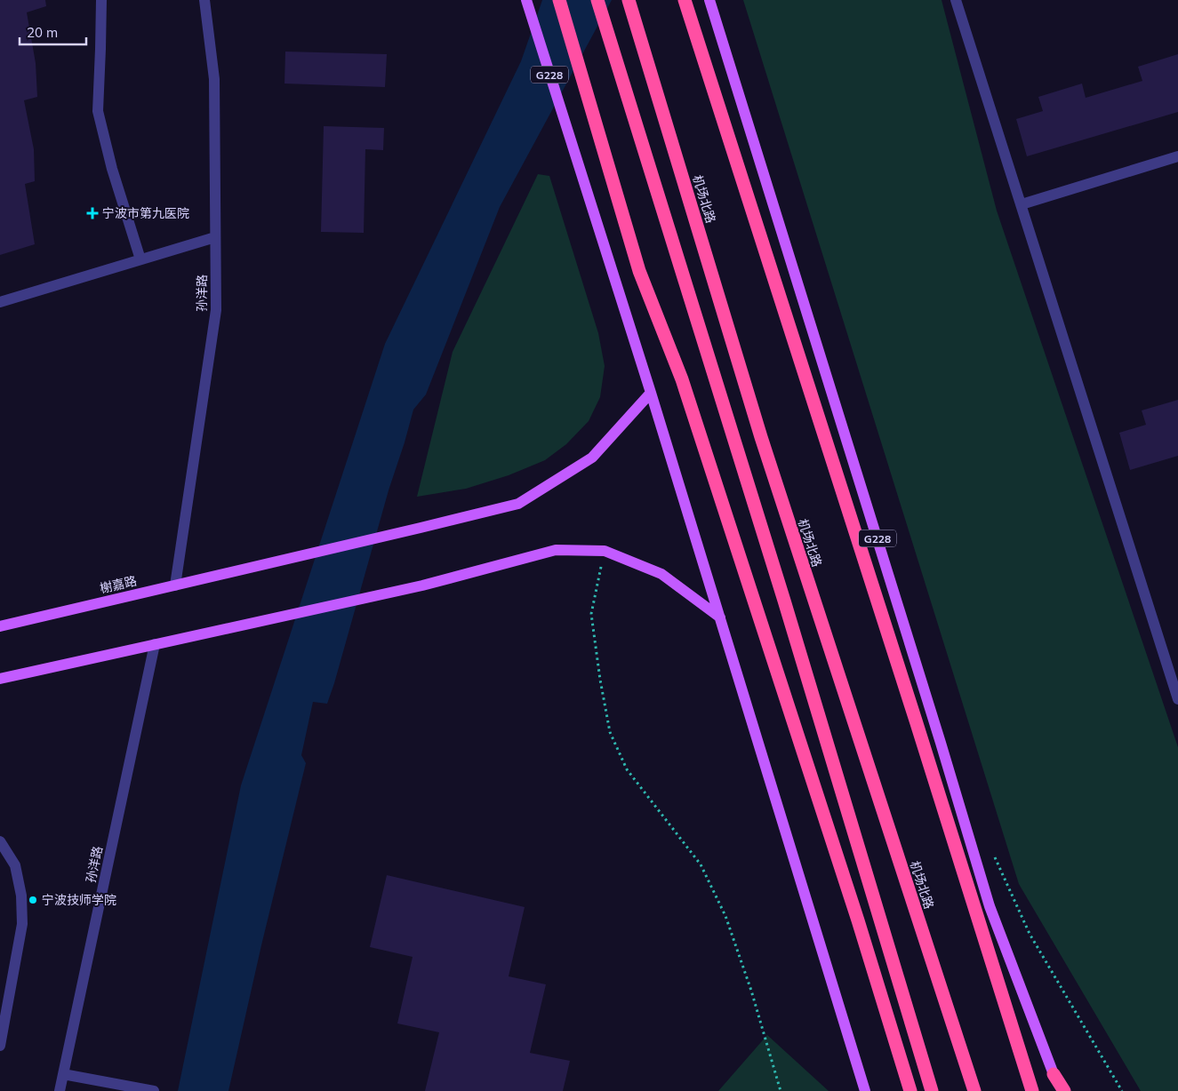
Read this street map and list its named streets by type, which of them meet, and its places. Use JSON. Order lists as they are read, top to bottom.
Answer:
{
  "streets": {
    "highway": ["机场北路"],
    "main road": ["G228", "榭嘉路"],
    "street": ["孙洋路"]
  },
  "crossings": [
    ["G228", "榭嘉路"],
    ["孙洋路", "榭嘉路"]
  ],
  "places": {
    "health": ["宁波市第九医院"],
    "other": ["宁波技师学院"]
  },
  "scale_bar": "20 m"
}
